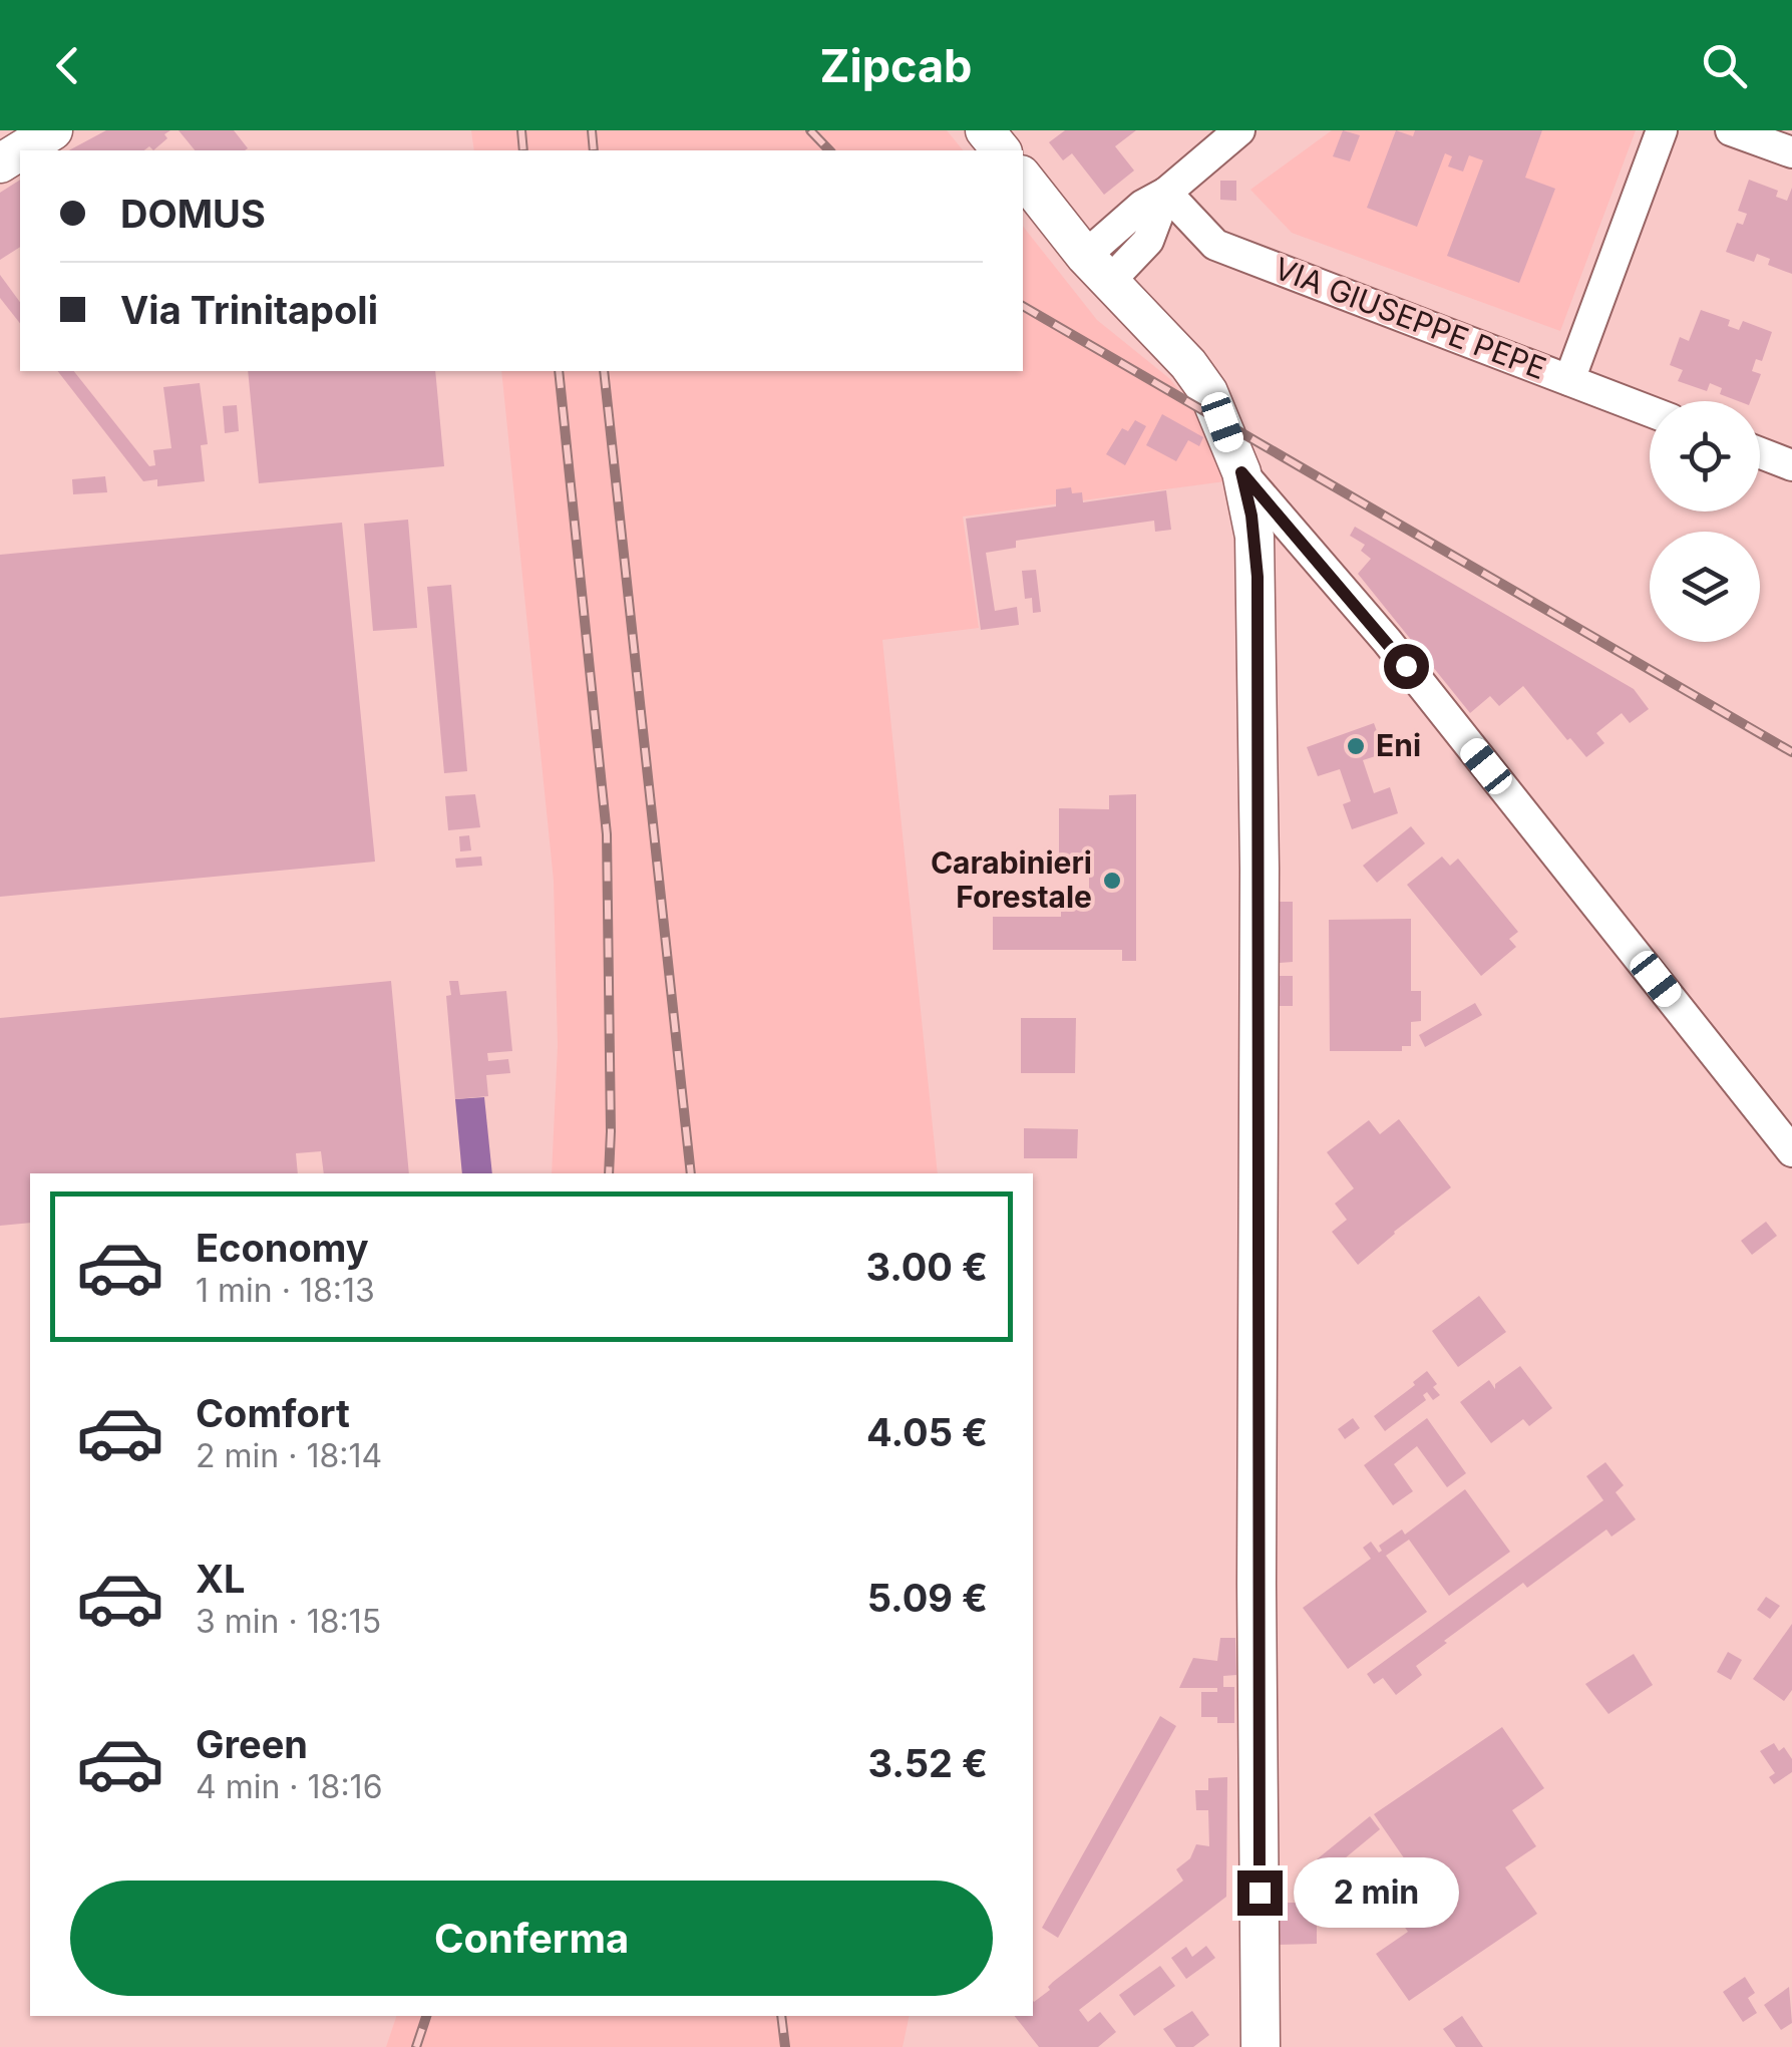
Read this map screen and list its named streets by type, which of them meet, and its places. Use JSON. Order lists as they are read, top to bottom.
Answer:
{
  "streets": {
    "street": ["VIA GIUSEPPE PEPE"]
  },
  "places": ["Eni", "Carabinieri Forestale"],
  "page": {
    "header": "Zipcab",
    "banner": ["DOMUS", "Via Trinitapoli"],
    "list": [
      {
        "name": "Economy",
        "note": "1 min · 18:13",
        "value": "3.00 €"
      },
      {
        "name": "Comfort",
        "note": "2 min · 18:14",
        "value": "4.05 €"
      },
      {
        "name": "XL",
        "note": "3 min · 18:15",
        "value": "5.09 €"
      },
      {
        "name": "Green",
        "note": "4 min · 18:16",
        "value": "3.52 €"
      }
    ],
    "bubble": "2 min",
    "buttons": "Conferma"
  }
}
